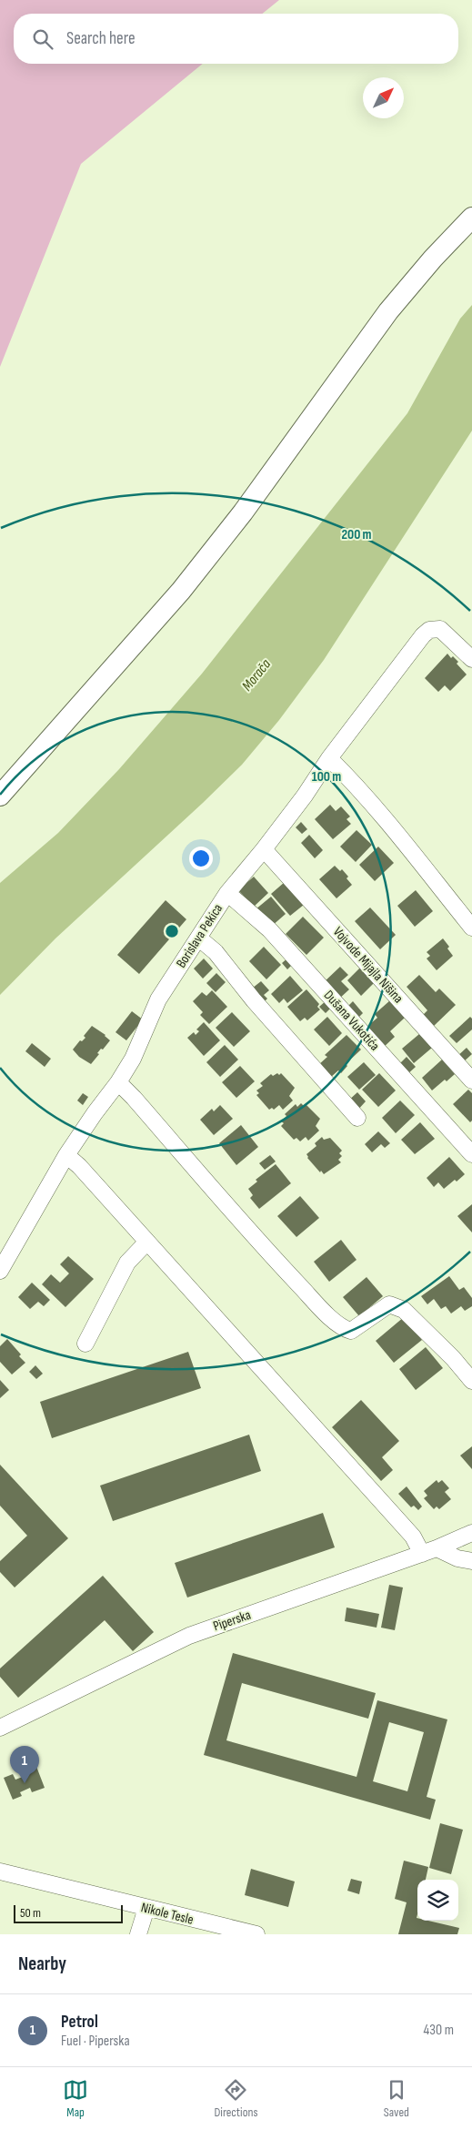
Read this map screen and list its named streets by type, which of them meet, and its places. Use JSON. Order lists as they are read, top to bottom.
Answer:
{
  "streets": {
    "street": [
      "Borislava Pekica",
      "Vojvode Mijajla Nišina",
      "Dušana Vukotića",
      "Piperska",
      "Nikole Tesle"
    ]
  },
  "crossings": [
    ["Borislava Pekica", "Vojvode Mijajla Nišina"],
    ["Borislava Pekica", "Dušana Vukotića"]
  ],
  "water": ["Morača"],
  "scale_bar": "50 m",
  "north": "top right",
  "page": {
    "search": "Search here",
    "pins": "1",
    "scale": "50 m",
    "heading": "Nearby",
    "list": [
      {
        "mark": "1",
        "name": "Petrol",
        "note": "Fuel · Piperska",
        "value": "430 m"
      }
    ],
    "nav": ["Map", "Directions", "Saved"]
  },
  "rings": ["200 m", "100 m"]
}
